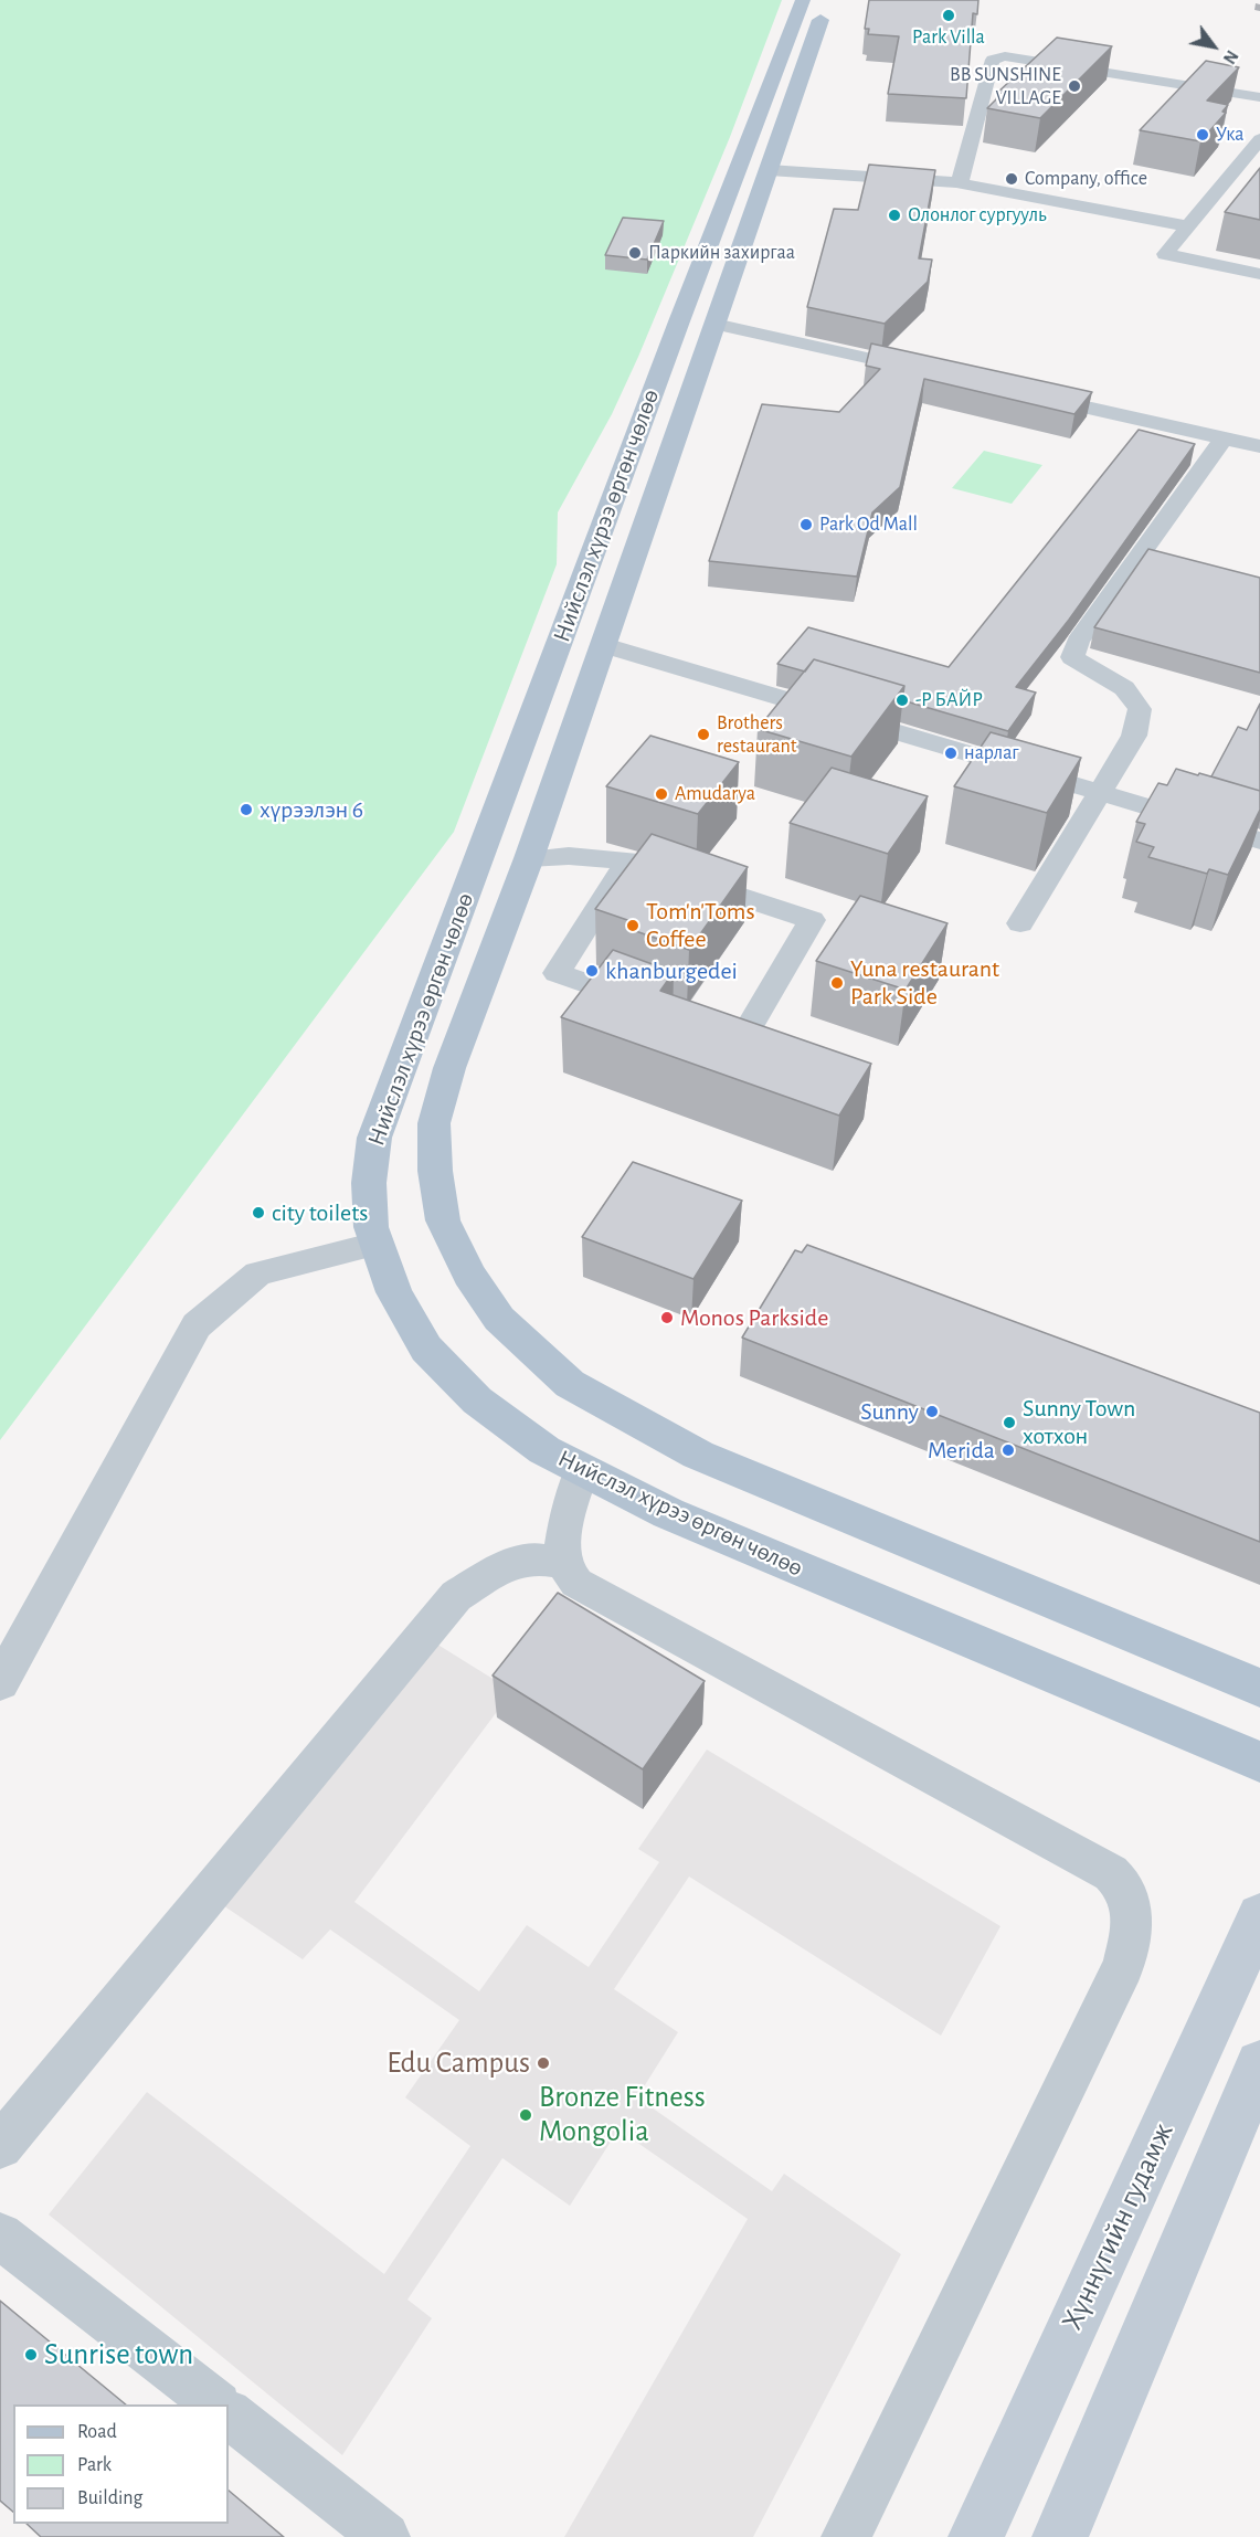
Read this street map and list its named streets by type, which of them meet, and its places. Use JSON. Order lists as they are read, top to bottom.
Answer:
{
  "streets": {
    "main road": ["Нийслэл хүрээ өргөн чөлөө", "Хүннүгийн гудамж"]
  },
  "places": [
    "Park Villa",
    "BB SUNSHINE VILLAGE",
    "Ука",
    "Company, office",
    "Олонлог сургууль",
    "Паркийн захиргаа",
    "Park Od Mall",
    "-Р БАЙР",
    "Brothers restaurant",
    "нарлаг",
    "Amudarya",
    "хүрээлэн 6",
    "Tom'n'Toms Coffee",
    "khanburgedei",
    "Yuna restaurant Park Side",
    "city toilets",
    "Monos Parkside",
    "Sunny",
    "Sunny Town хотхон",
    "Merida",
    "Edu Campus",
    "Bronze Fitness Mongolia",
    "Sunrise town"
  ],
  "legend": ["Road", "Park", "Building"],
  "north": "bottom right"
}
